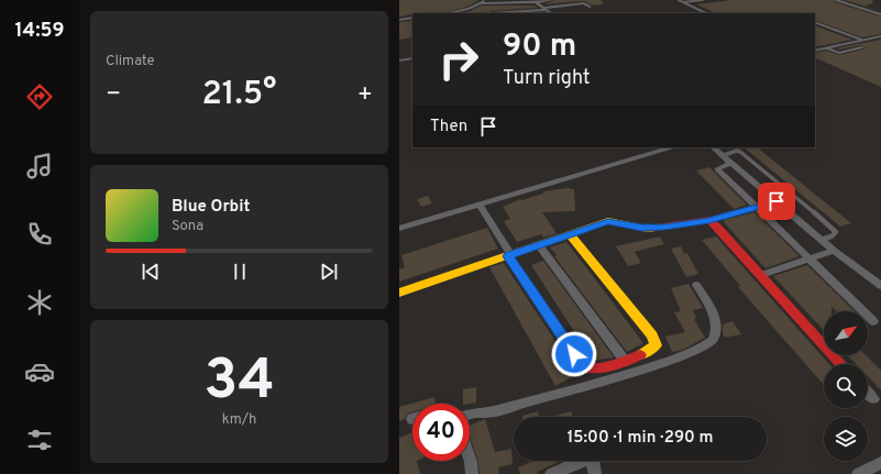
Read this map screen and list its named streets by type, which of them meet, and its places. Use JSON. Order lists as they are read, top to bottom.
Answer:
{
  "north": "top right",
  "page": {
    "tabs": "14:59",
    "tile": [
      "Climate",
      ["34", "km/h"]
    ],
    "turn": ["90 m", "Turn right"],
    "heat": ["−", "21.5°", "+"],
    "then": "Then",
    "song": ["Blue Orbit", "Sona"],
    "limit": "40",
    "trip": "15:00 · 1 min · 290 m"
  }
}
